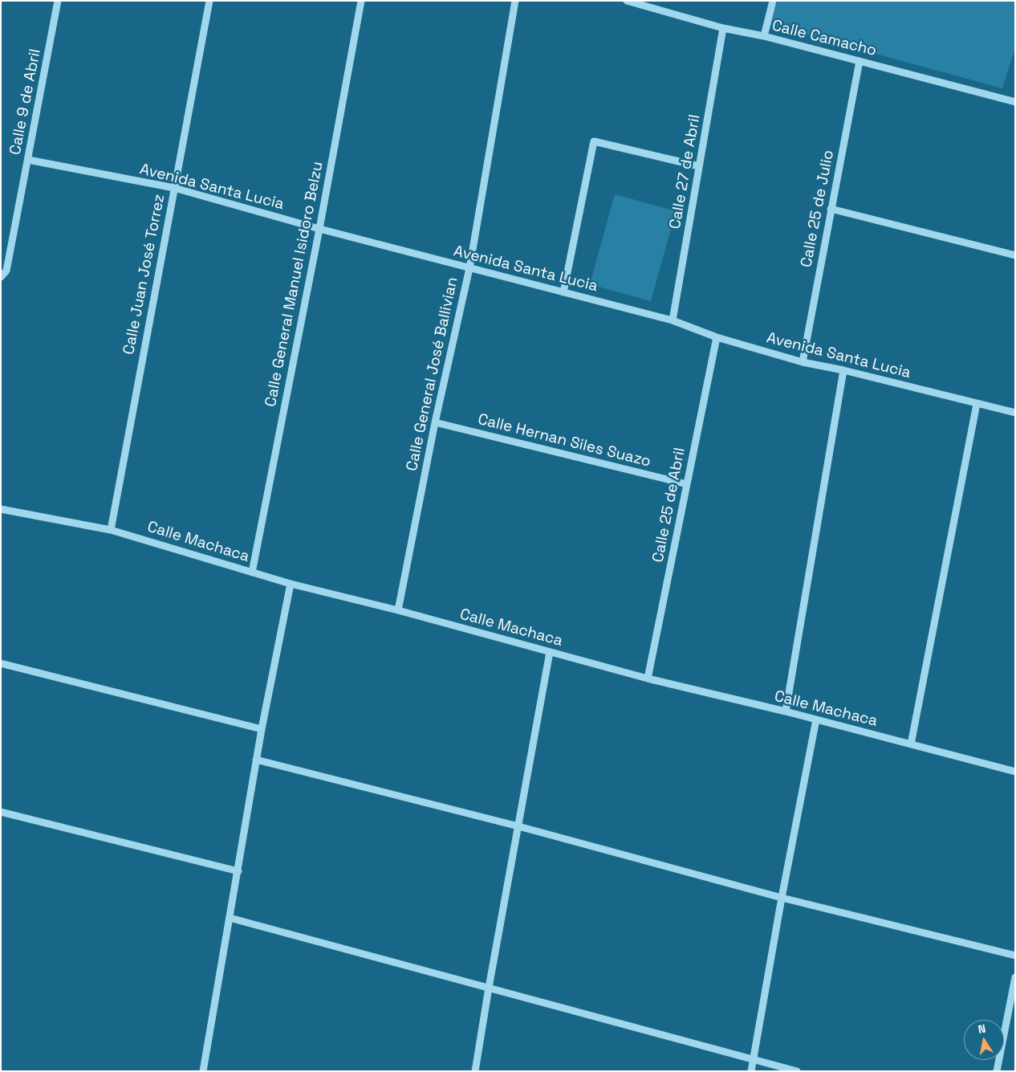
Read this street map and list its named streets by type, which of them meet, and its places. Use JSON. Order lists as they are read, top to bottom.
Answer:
{
  "streets": {
    "street": [
      "Calle Camacho",
      "Calle 9 de Abril",
      "Calle 27 de Abril",
      "Avenida Santa Lucia",
      "Calle 25 de Julio",
      "Calle Juan José Torrez",
      "Calle General Manuel Isidoro Belzu",
      "Calle General José Ballivian",
      "Calle Hernan Siles Suazo",
      "Calle 25 de Abril",
      "Calle Machaca"
    ]
  },
  "crossings": [
    ["Calle Camacho", "Calle 27 de Abril"],
    ["Calle Camacho", "Calle 25 de Julio"],
    ["Calle 9 de Abril", "Avenida Santa Lucia"],
    ["Calle 27 de Abril", "Avenida Santa Lucia"],
    ["Avenida Santa Lucia", "Calle 25 de Julio"],
    ["Avenida Santa Lucia", "Calle Juan José Torrez"],
    ["Avenida Santa Lucia", "Calle General Manuel Isidoro Belzu"],
    ["Avenida Santa Lucia", "Calle General José Ballivian"],
    ["Avenida Santa Lucia", "Calle 25 de Abril"],
    ["Calle Juan José Torrez", "Calle Machaca"],
    ["Calle General Manuel Isidoro Belzu", "Calle Machaca"],
    ["Calle General José Ballivian", "Calle Hernan Siles Suazo"],
    ["Calle General José Ballivian", "Calle Machaca"],
    ["Calle Hernan Siles Suazo", "Calle 25 de Abril"],
    ["Calle 25 de Abril", "Calle Machaca"]
  ],
  "north": "top"
}
